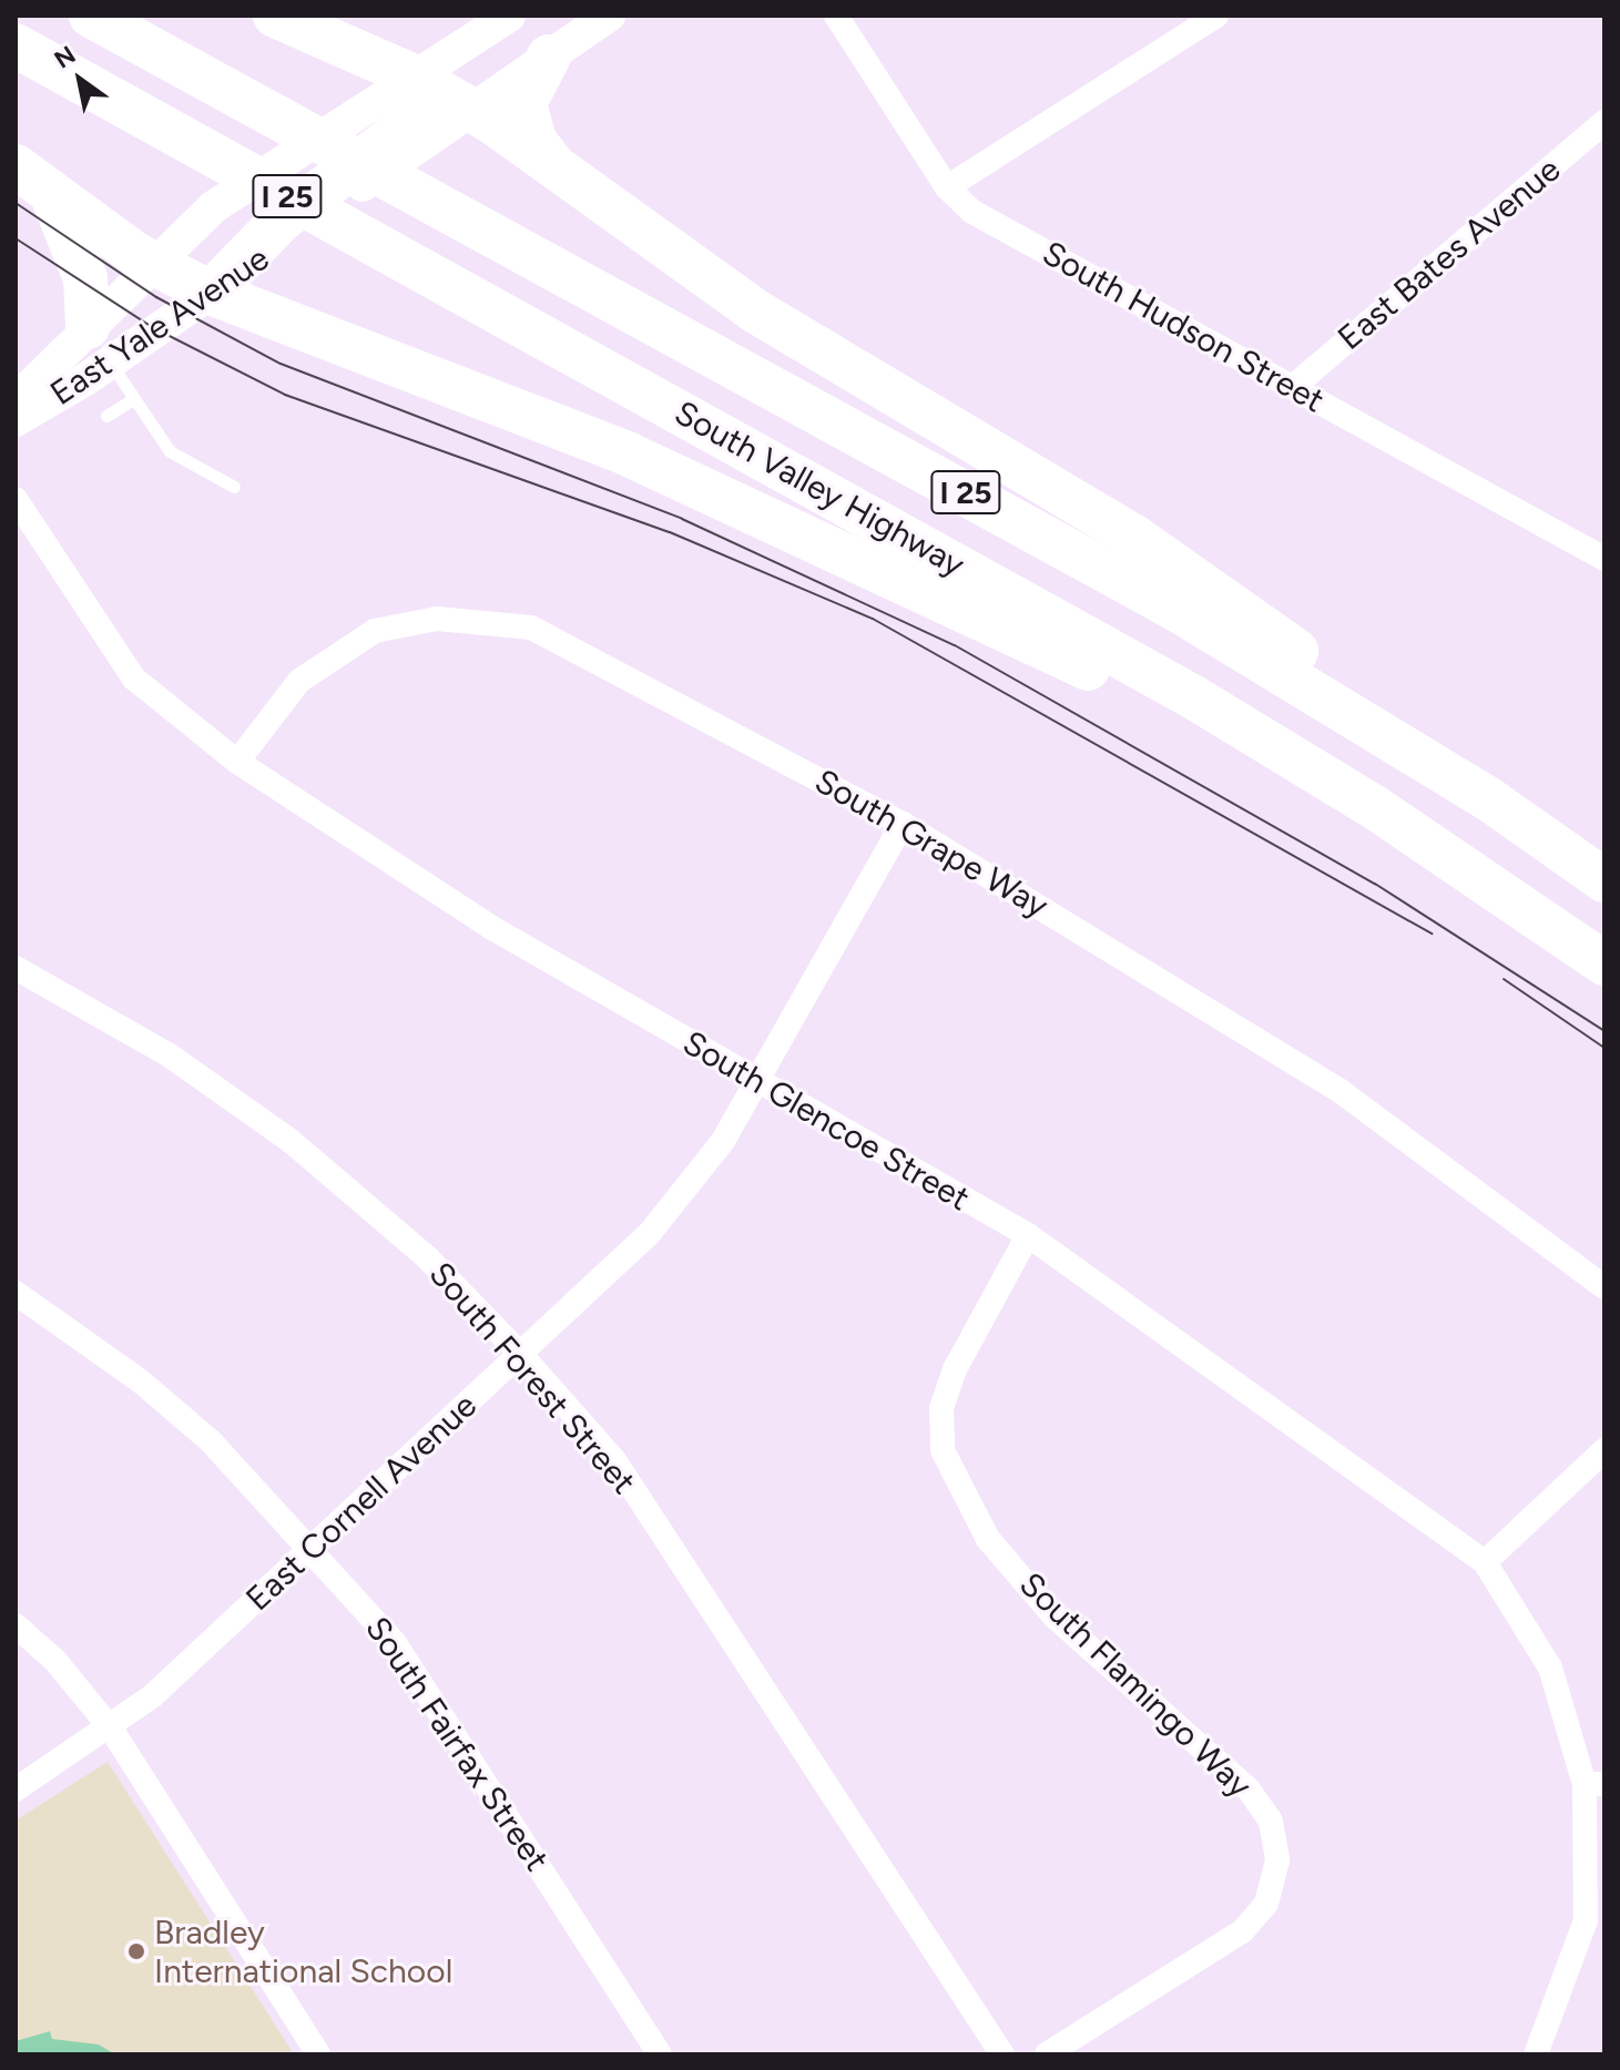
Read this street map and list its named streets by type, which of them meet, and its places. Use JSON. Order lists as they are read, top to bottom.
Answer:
{
  "streets": {
    "highway": ["I 25", "South Valley Highway"],
    "main road": ["East Yale Avenue"],
    "street": [
      "East Bates Avenue",
      "South Hudson Street",
      "South Grape Way",
      "South Glencoe Street",
      "South Forest Street",
      "East Cornell Avenue",
      "South Flamingo Way",
      "South Fairfax Street"
    ]
  },
  "crossings": [
    ["East Bates Avenue", "South Hudson Street"],
    ["South Grape Way", "South Glencoe Street"],
    ["South Grape Way", "East Cornell Avenue"],
    ["South Glencoe Street", "East Cornell Avenue"],
    ["South Glencoe Street", "South Flamingo Way"],
    ["South Forest Street", "East Cornell Avenue"],
    ["East Cornell Avenue", "South Fairfax Street"]
  ],
  "places": ["Bradley International School"],
  "north": "top left"
}
